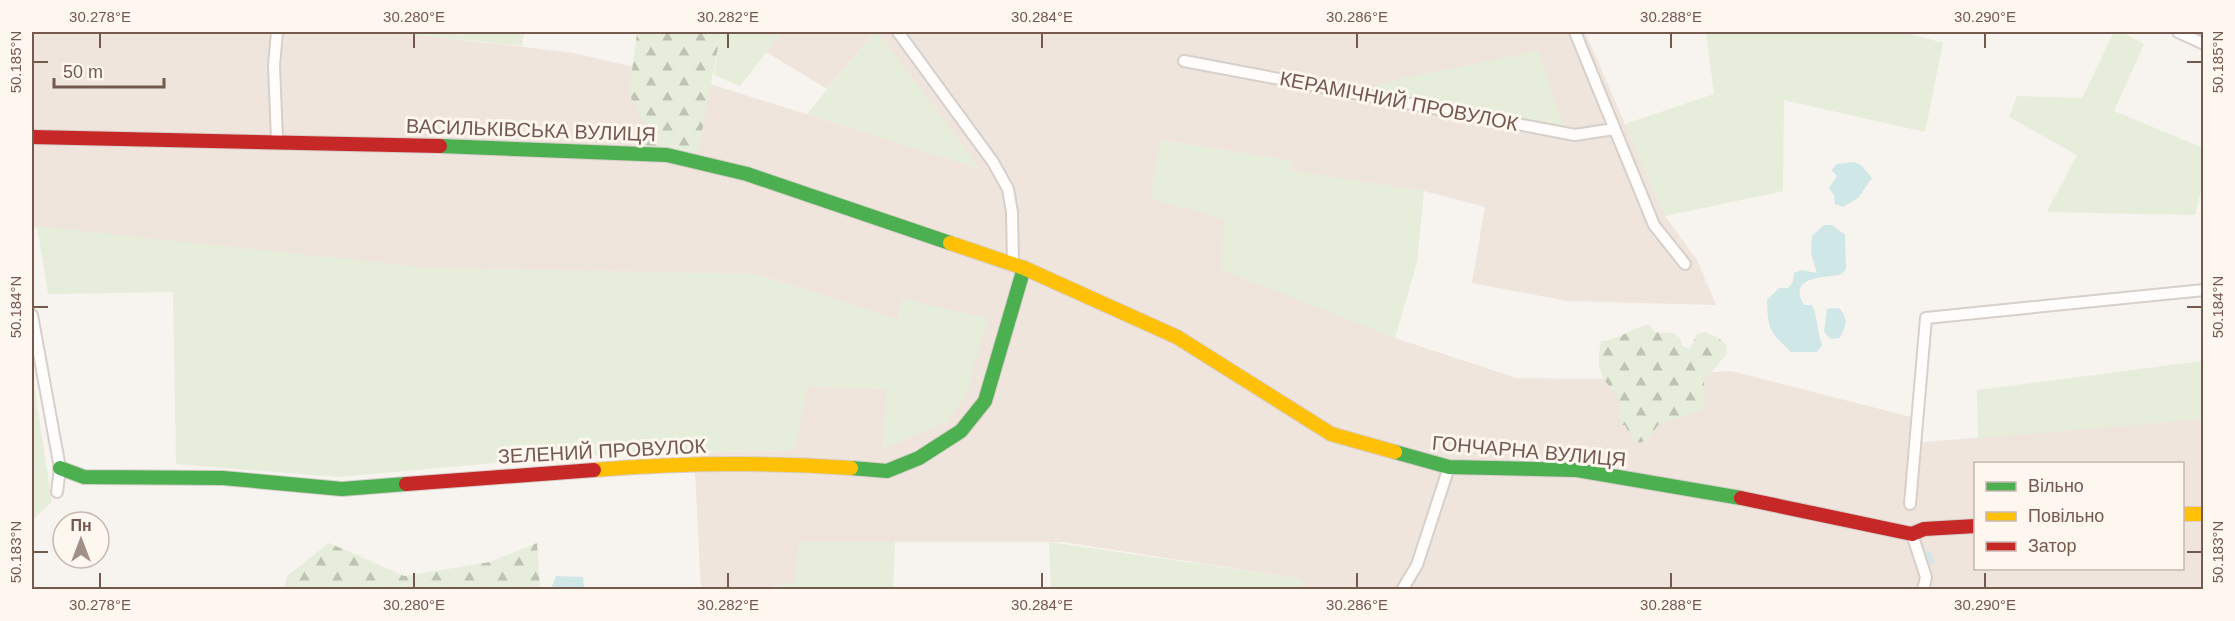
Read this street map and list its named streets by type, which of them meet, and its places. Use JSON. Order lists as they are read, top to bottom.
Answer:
{
  "streets": {
    "street": [
      "КЕРАМІЧНИЙ ПРОВУЛОК",
      "ВАСИЛЬКІВСЬКА ВУЛИЦЯ",
      "ЗЕЛЕНИЙ ПРОВУЛОК",
      "ГОНЧАРНА ВУЛИЦЯ"
    ]
  },
  "crossings": [
    ["ВАСИЛЬКІВСЬКА ВУЛИЦЯ", "ЗЕЛЕНИЙ ПРОВУЛОК"],
    ["ВАСИЛЬКІВСЬКА ВУЛИЦЯ", "ГОНЧАРНА ВУЛИЦЯ"],
    ["ЗЕЛЕНИЙ ПРОВУЛОК", "ГОНЧАРНА ВУЛИЦЯ"]
  ],
  "legend": ["Вільно", "Повільно", "Затор"],
  "scale_bar": "50 m",
  "north": "top",
  "coordinates": [
    "30.278°E",
    "30.280°E",
    "30.282°E",
    "30.284°E",
    "30.286°E",
    "30.288°E",
    "30.290°E",
    "50.185°N",
    "50.184°N",
    "50.183°N"
  ]
}
